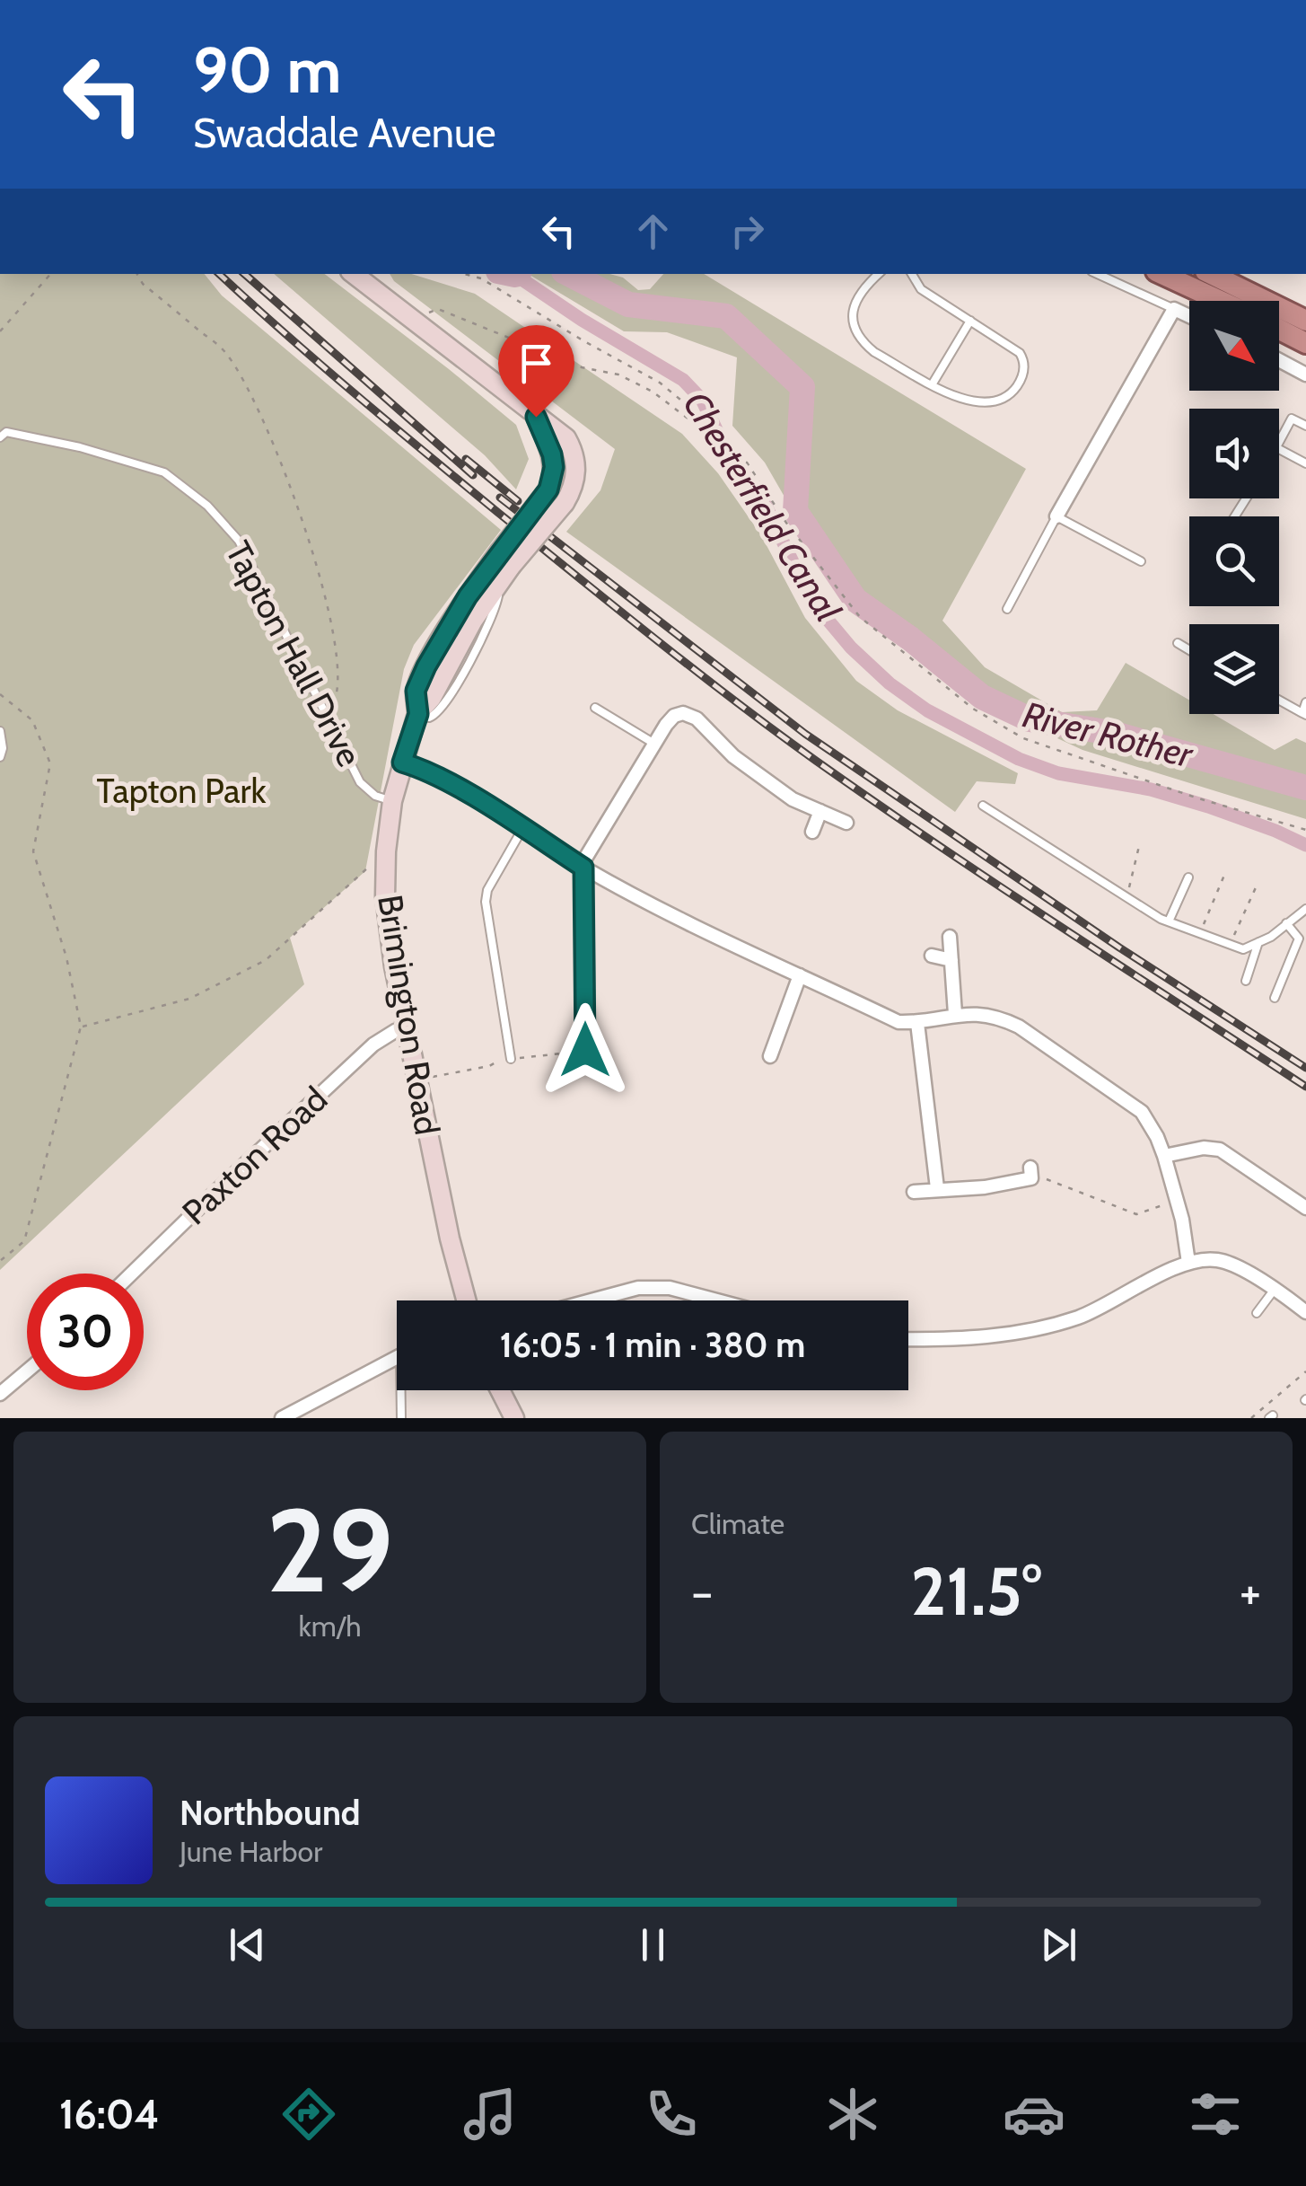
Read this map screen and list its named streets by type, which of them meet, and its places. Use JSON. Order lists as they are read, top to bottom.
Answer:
{
  "streets": {
    "main road": ["Brimington Road"],
    "street": ["Paxton Road"],
    "lane": ["Tapton Hall Drive"]
  },
  "crossings": [
    ["Tapton Hall Drive", "Brimington Road"],
    ["Brimington Road", "Paxton Road"]
  ],
  "water": ["Chesterfield Canal", "River Rother"],
  "parks": ["Tapton Park"],
  "north": "bottom right",
  "page": {
    "turn": ["90 m", "Swaddale Avenue"],
    "limit": "30",
    "trip": "16:05 · 1 min · 380 m",
    "tile": [
      ["29", "km/h"],
      "Climate"
    ],
    "heat": ["−", "21.5°", "+"],
    "song": ["Northbound", "June Harbor"],
    "tabs": "16:04"
  }
}
